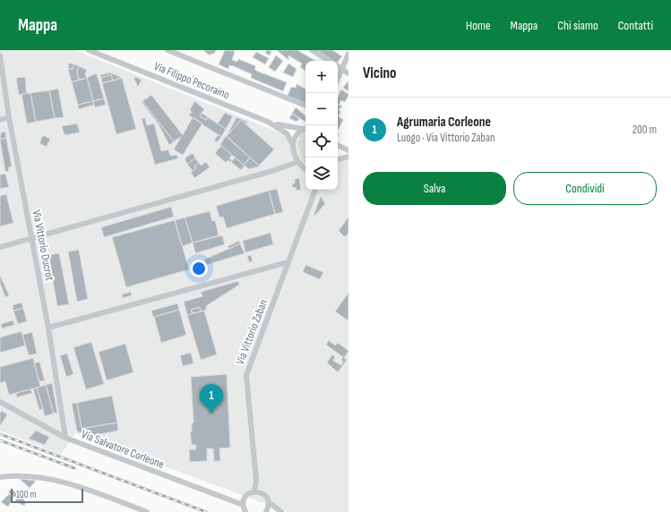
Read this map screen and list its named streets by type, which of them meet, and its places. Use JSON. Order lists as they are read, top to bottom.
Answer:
{
  "streets": {
    "street": [
      "Via Filippo Pecoraino",
      "Via Vittorio Ducrot",
      "Via Vittorio Zaban",
      "Via Salvatore Corleone"
    ]
  },
  "crossings": [
    ["Via Vittorio Ducrot", "Via Salvatore Corleone"]
  ],
  "scale_bar": "100 m",
  "page": {
    "header": "Mappa",
    "nav": [
      "Home",
      "Mappa",
      "Chi siamo",
      "Contatti"
    ],
    "heading": "Vicino",
    "map_buttons": ["+", "−"],
    "list": [
      {
        "mark": "1",
        "name": "Agrumaria Corleone",
        "note": "Luogo · Via Vittorio Zaban",
        "value": "200 m"
      }
    ],
    "buttons": ["Salva", "Condividi"],
    "pins": "1",
    "scale": "100 m"
  }
}
